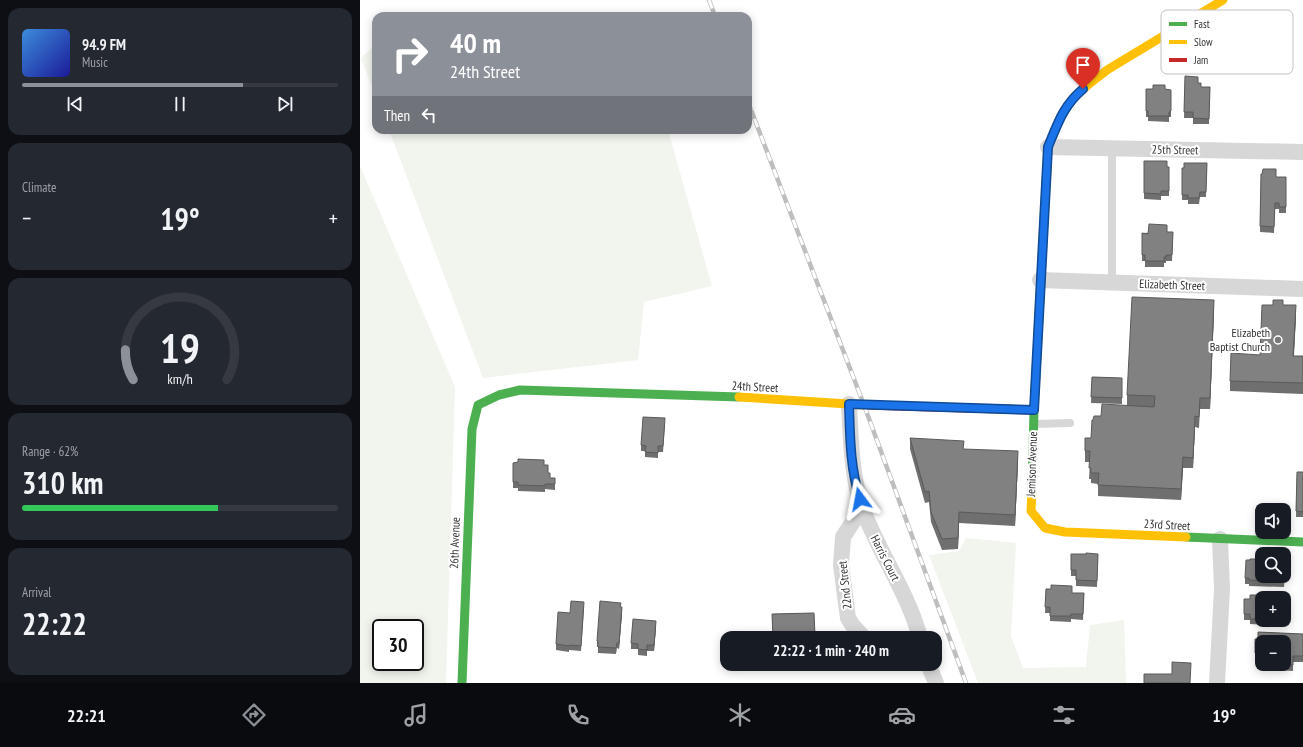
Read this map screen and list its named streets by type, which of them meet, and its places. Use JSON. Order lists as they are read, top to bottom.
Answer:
{
  "streets": {
    "street": [
      "25th Street",
      "Elizabeth Street",
      "24th Street",
      "Jemison Avenue",
      "23rd Street",
      "26th Avenue",
      "Harris Court",
      "22nd Street"
    ]
  },
  "crossings": [
    ["25th Street", "Jemison Avenue"],
    ["Elizabeth Street", "Jemison Avenue"],
    ["24th Street", "Jemison Avenue"],
    ["24th Street", "26th Avenue"],
    ["24th Street", "Harris Court"],
    ["Jemison Avenue", "23rd Street"],
    ["Harris Court", "22nd Street"]
  ],
  "places": ["Elizabeth Baptist Church"],
  "legend": ["Fast", "Slow", "Jam"],
  "page": {
    "turn": ["40 m", "24th Street"],
    "song": ["94.9 FM", "Music"],
    "then": "Then",
    "tile": [
      "Climate",
      ["Range · 62%", "310 km"],
      ["Arrival", "22:22"]
    ],
    "heat": ["−", "19°", "+"],
    "map_buttons": ["+", "−"],
    "limit": "30",
    "trip": "22:22 · 1 min · 240 m",
    "tabs": ["22:21", "19°"],
    "gauge": ["19", "km/h"]
  }
}
